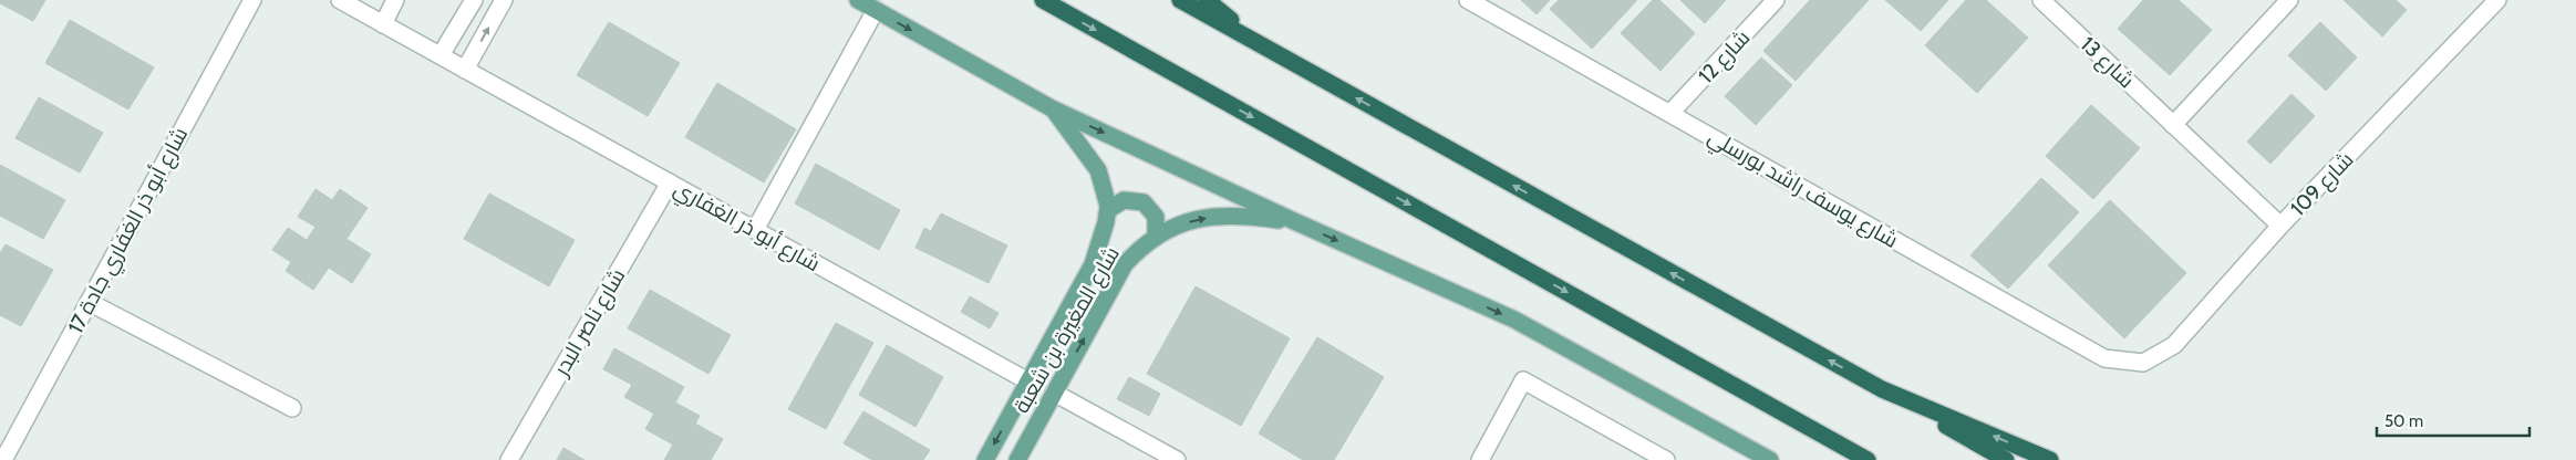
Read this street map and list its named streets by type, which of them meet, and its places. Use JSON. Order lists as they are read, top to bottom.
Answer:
{
  "streets": {
    "main road": ["شارع المغيرة بن شعبة"],
    "street": [
      "شارع 12",
      "شارع 13",
      "شارع 109",
      "شارع يوسف راشد بورسلي",
      "شارع أبو ذر الغفاري",
      "شارع أبو ذر الغفاري جادة 17",
      "شارع ناصر البدر"
    ]
  },
  "crossings": [
    ["شارع 12", "شارع يوسف راشد بورسلي"],
    ["شارع 13", "شارع 109"],
    ["شارع 109", "شارع يوسف راشد بورسلي"],
    ["شارع أبو ذر الغفاري", "شارع ناصر البدر"],
    ["شارع أبو ذر الغفاري", "شارع المغيرة بن شعبة"]
  ],
  "scale_bar": "50 m"
}
